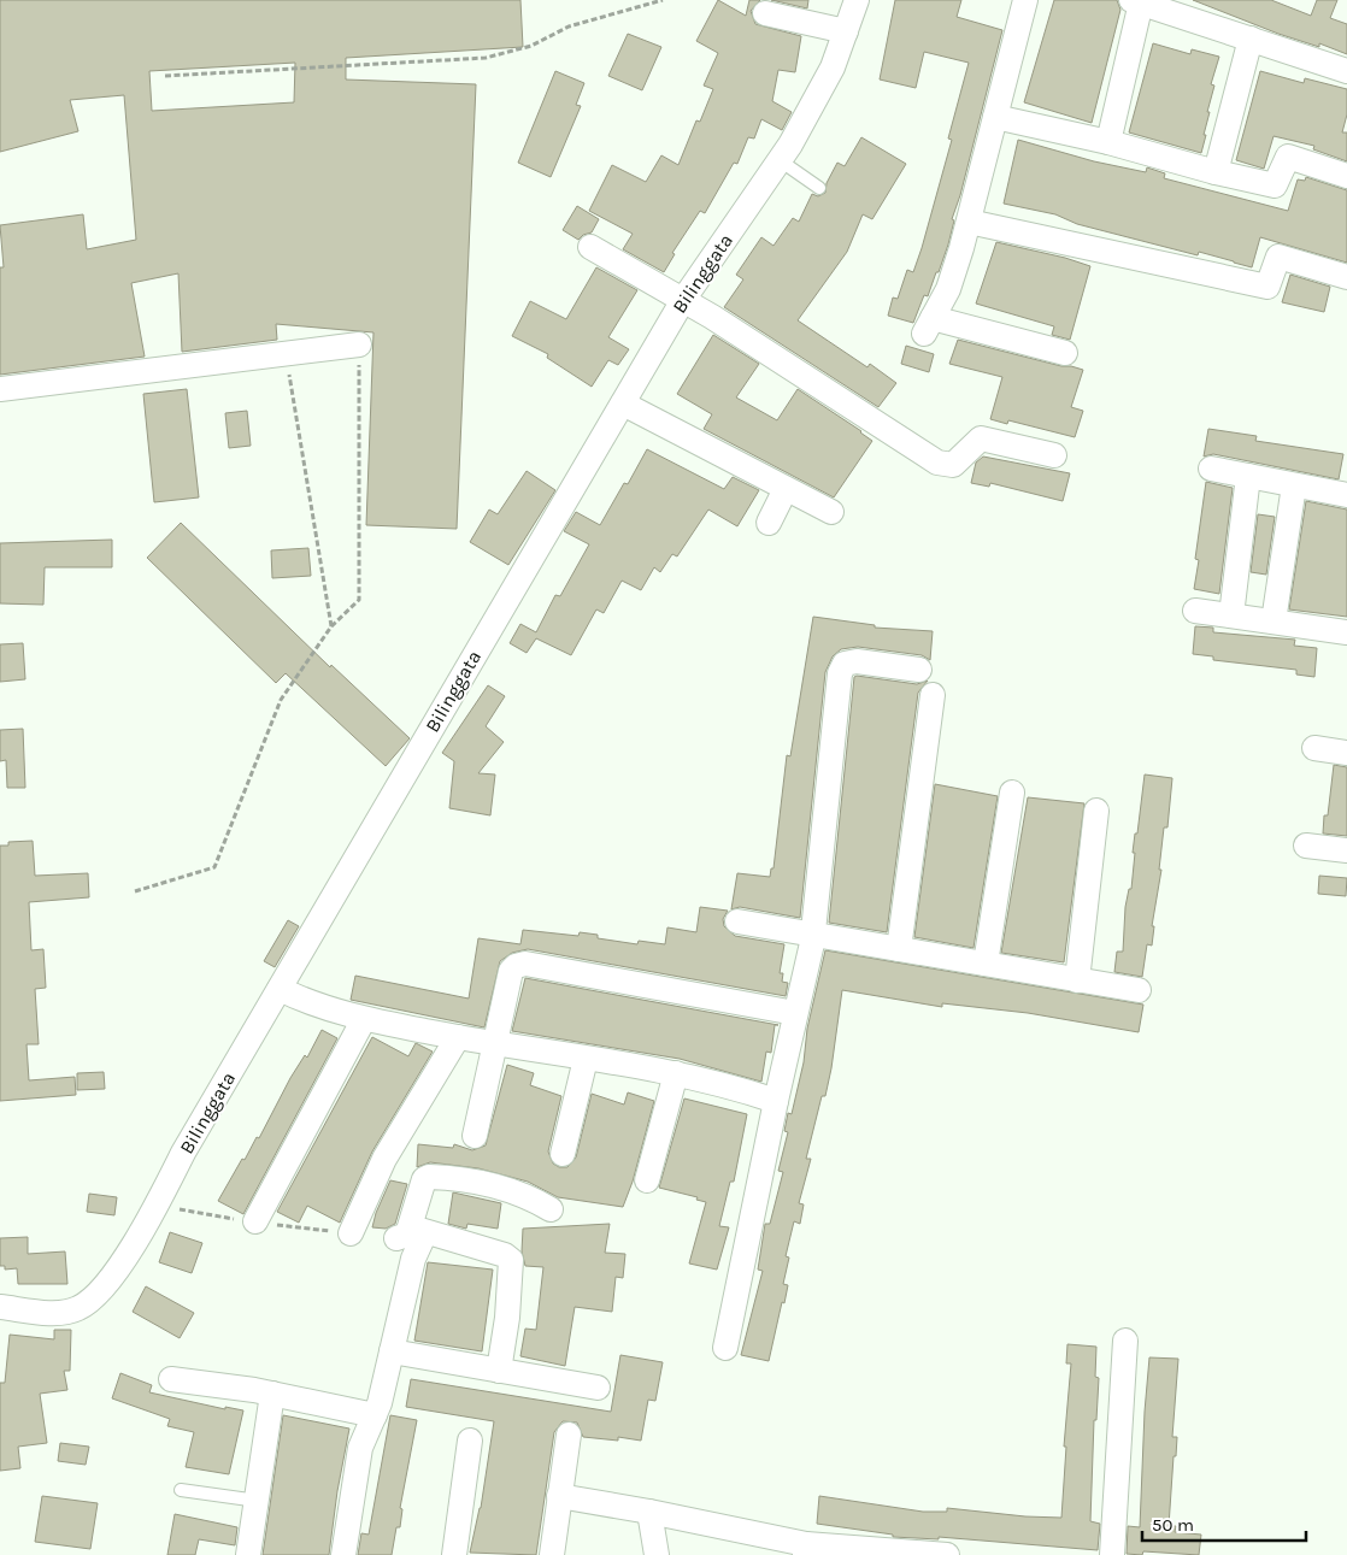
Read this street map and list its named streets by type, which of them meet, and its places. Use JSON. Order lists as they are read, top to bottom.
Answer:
{
  "streets": {
    "street": ["Bilinggata"]
  },
  "scale_bar": "50 m"
}
